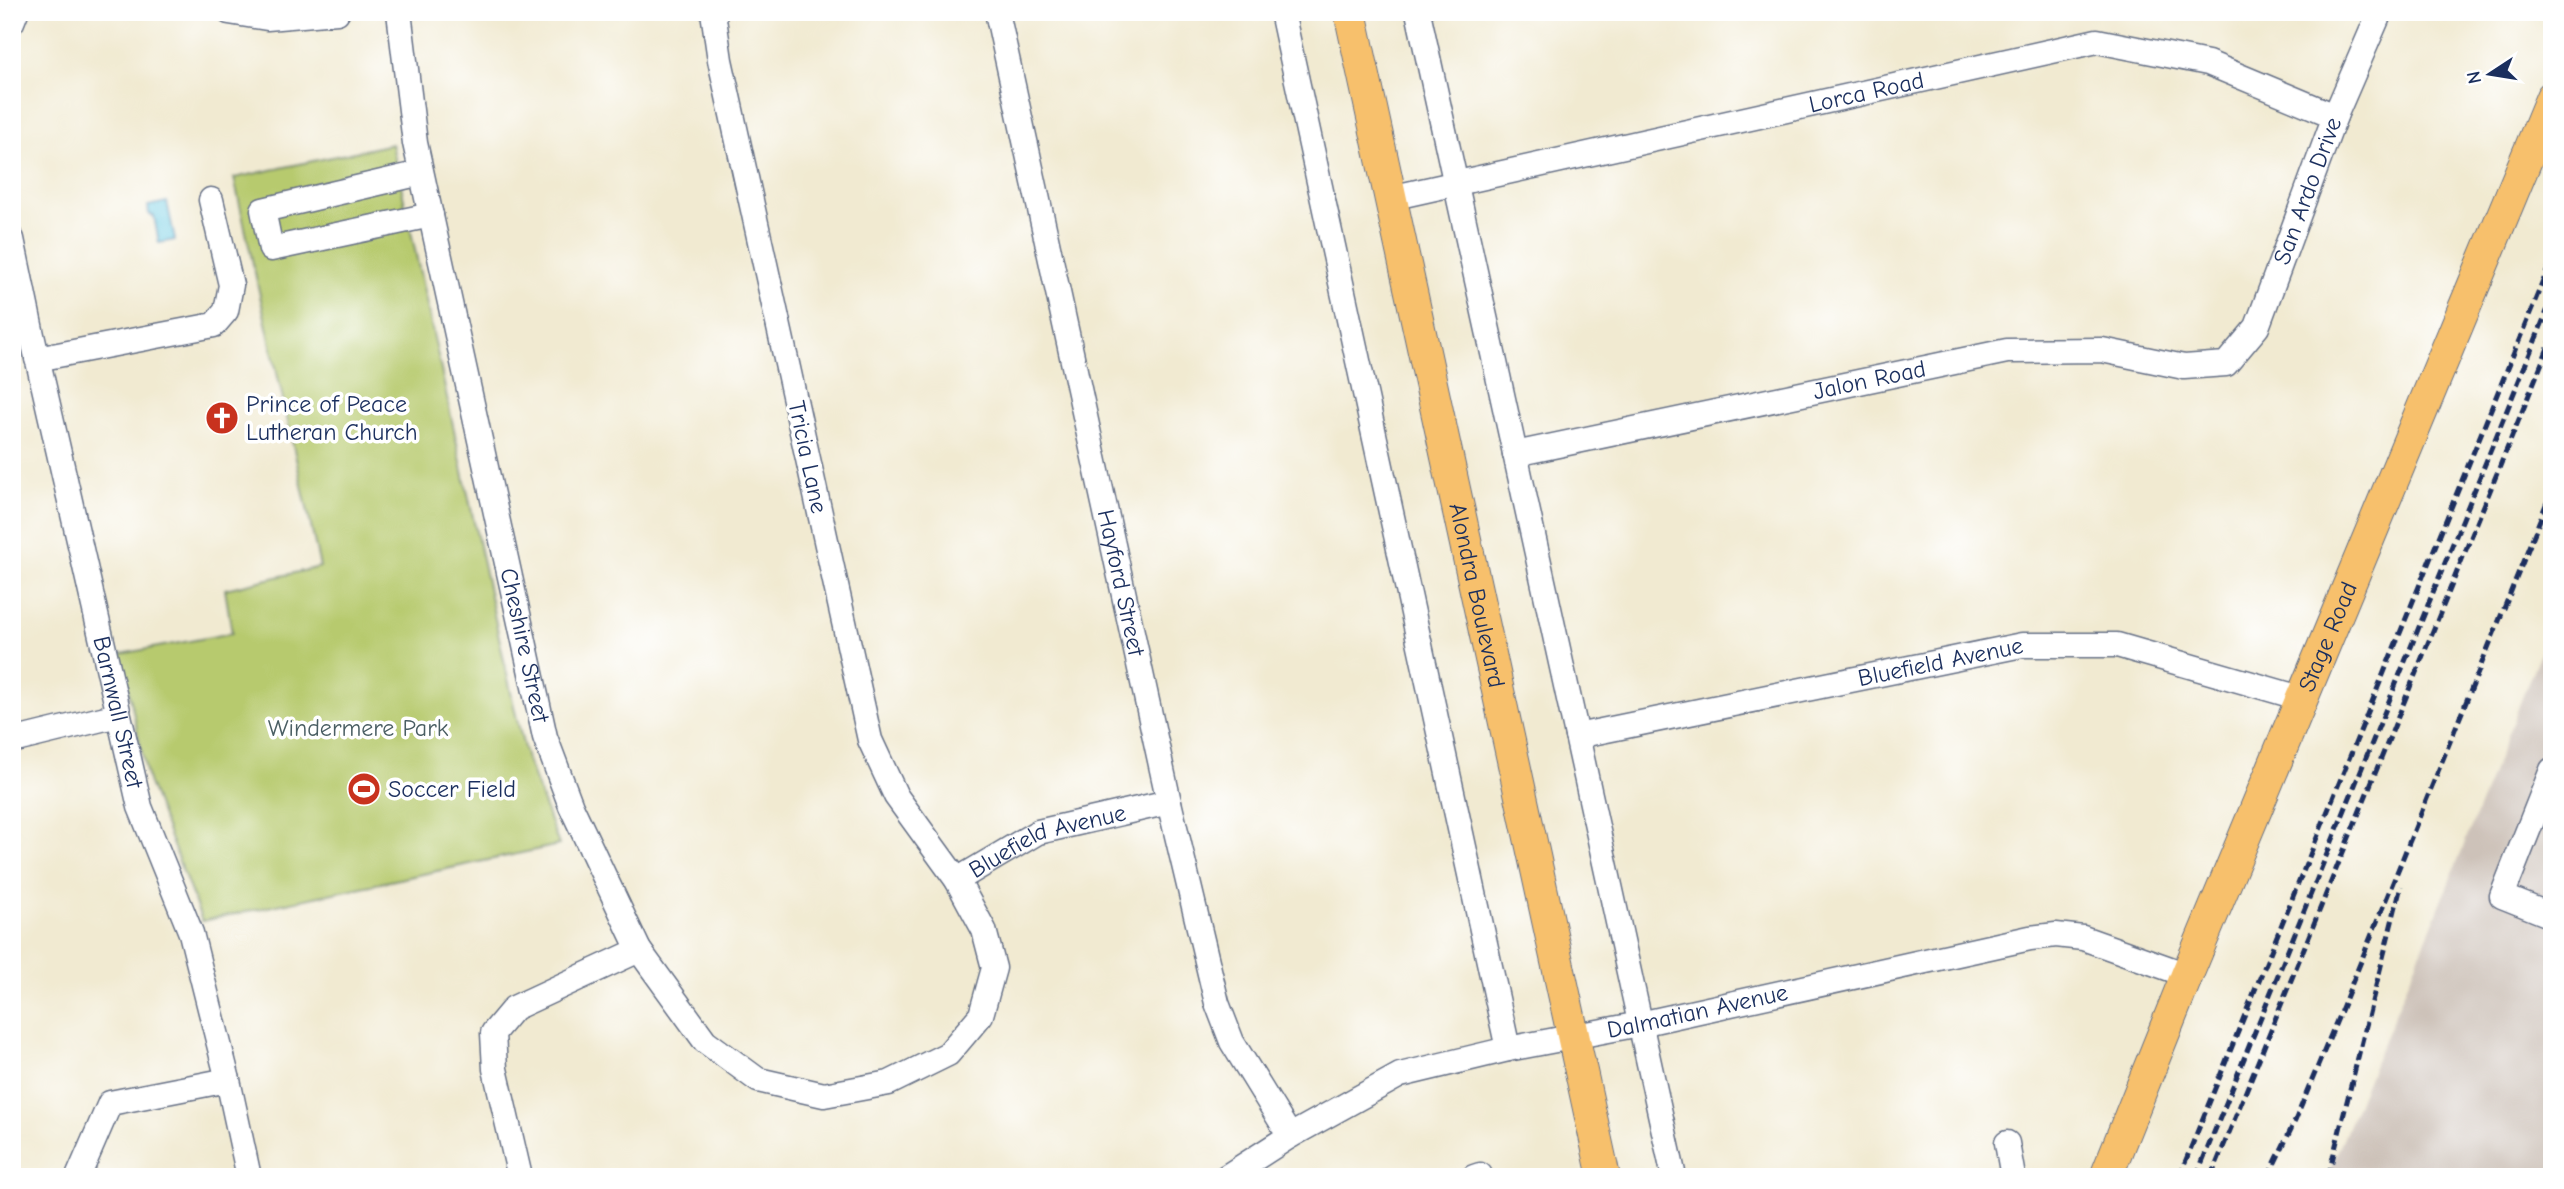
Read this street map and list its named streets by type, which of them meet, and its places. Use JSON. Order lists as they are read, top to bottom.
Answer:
{
  "streets": {
    "main road": ["Alondra Boulevard", "Stage Road"],
    "street": [
      "Lorca Road",
      "San Ardo Drive",
      "Jalon Road",
      "Tricia Lane",
      "Hayford Street",
      "Cheshire Street",
      "Bluefield Avenue",
      "Barnwall Street",
      "Dalmatian Avenue"
    ]
  },
  "crossings": [
    ["Lorca Road", "San Ardo Drive"],
    ["Lorca Road", "Alondra Boulevard"],
    ["San Ardo Drive", "Jalon Road"],
    ["Tricia Lane", "Bluefield Avenue"],
    ["Hayford Street", "Bluefield Avenue"],
    ["Hayford Street", "Dalmatian Avenue"],
    ["Alondra Boulevard", "Dalmatian Avenue"],
    ["Stage Road", "Bluefield Avenue"],
    ["Stage Road", "Dalmatian Avenue"],
    ["Cheshire Street", "Bluefield Avenue"]
  ],
  "parks": ["Windermere Park"],
  "places": {
    "church": ["Prince of Peace Lutheran Church"],
    "sports": ["Soccer Field"]
  },
  "north": "left"
}
